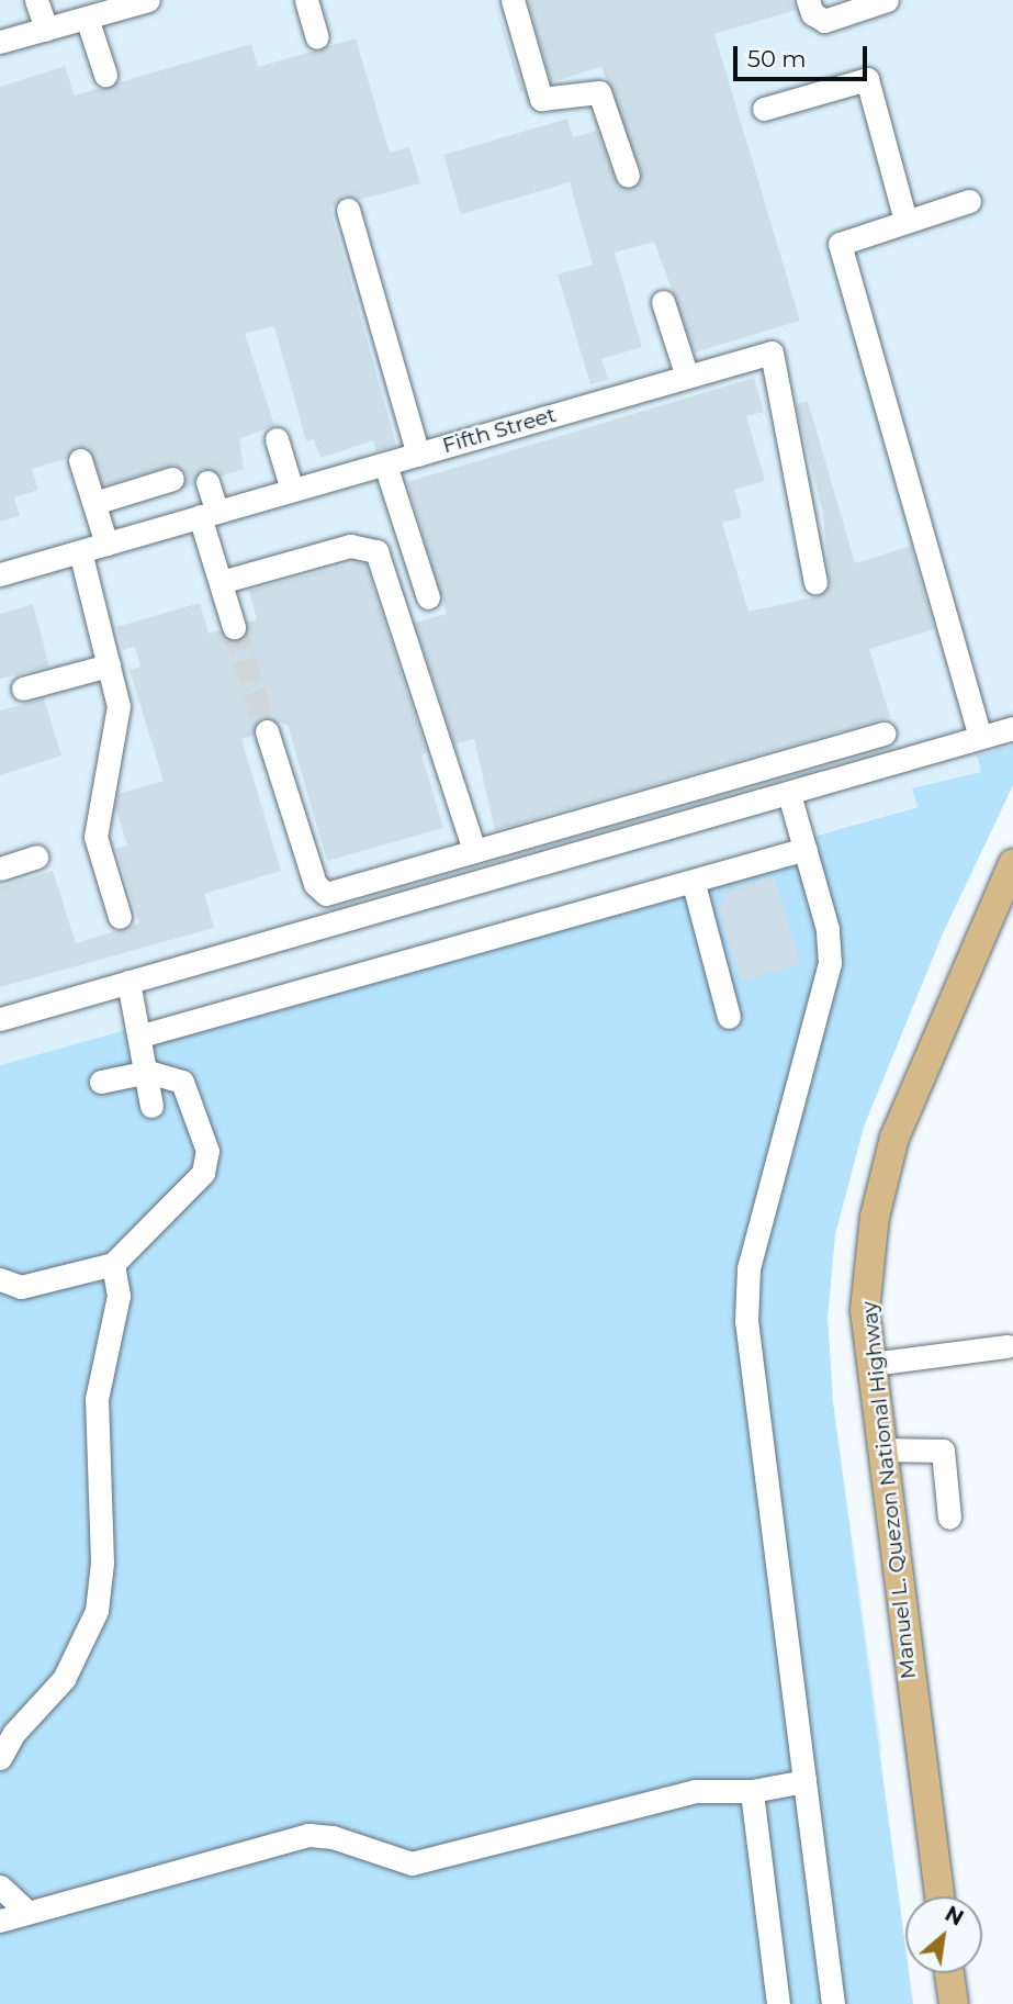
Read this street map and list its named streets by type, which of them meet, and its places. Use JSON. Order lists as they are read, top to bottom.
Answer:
{
  "streets": {
    "main road": ["Manuel L. Quezon National Highway"],
    "street": ["Fifth Street"]
  },
  "scale_bar": "50 m",
  "north": "top right"
}
